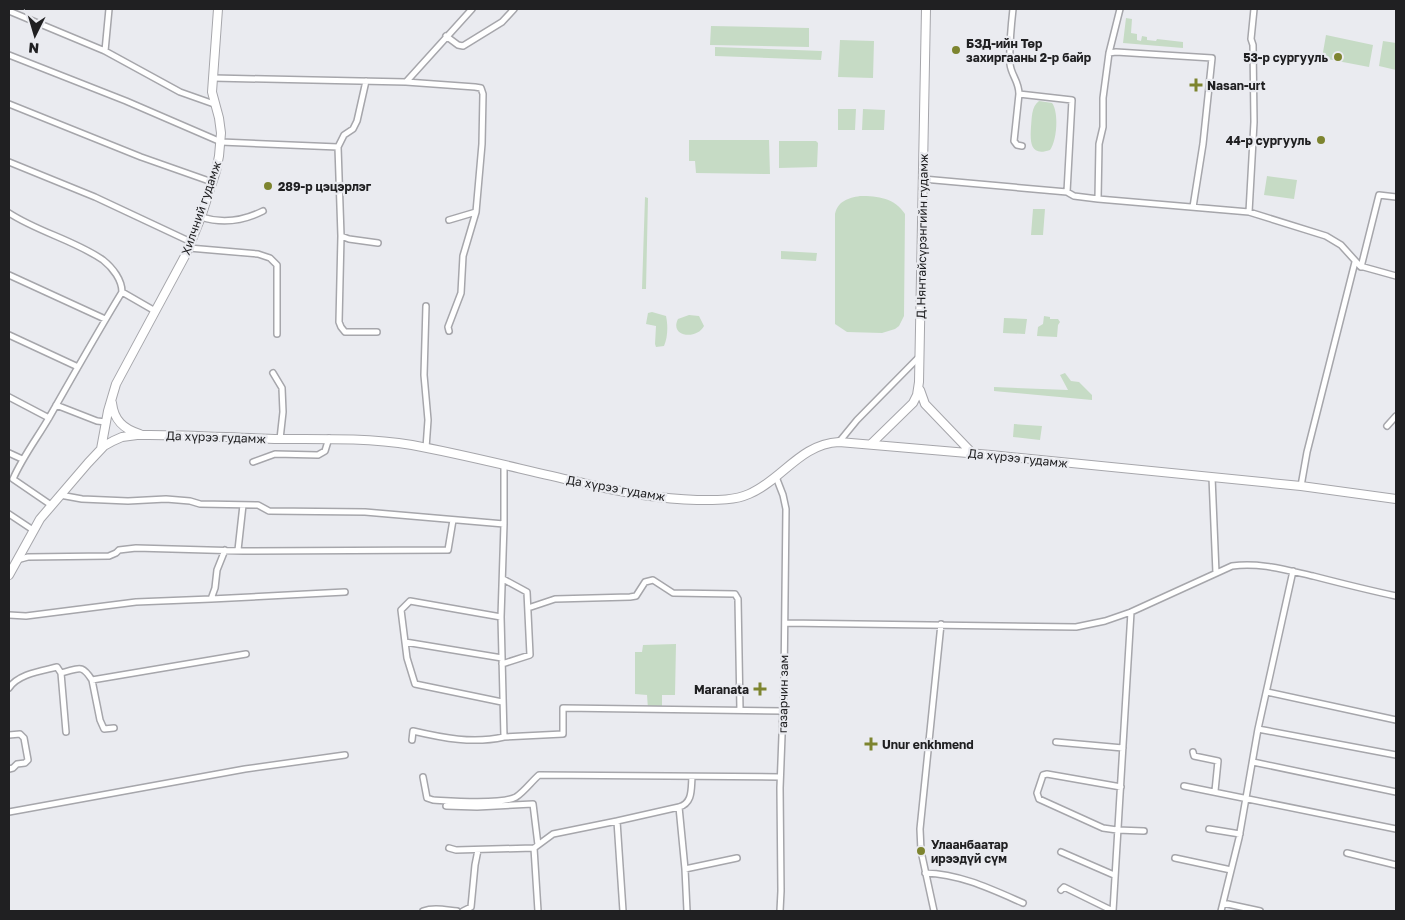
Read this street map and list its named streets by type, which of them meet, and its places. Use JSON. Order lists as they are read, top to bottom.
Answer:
{
  "streets": {
    "main road": ["Хилчний гудамж", "Д.Нянтайсүрэнгийн гудамж", "Да хүрээ гудамж"],
    "street": ["газарчин зам"]
  },
  "crossings": [
    ["Хилчний гудамж", "Да хүрээ гудамж"],
    ["Д.Нянтайсүрэнгийн гудамж", "Да хүрээ гудамж"],
    ["Да хүрээ гудамж", "газарчин зам"]
  ],
  "places": {
    "other": [
      "БЗД-ийн Төр захиргааны 2-р байр",
      "53-р сургууль",
      "44-р сургууль",
      "289-р цэцэрлэг",
      "Улаанбаатар ирээдүй сүм"
    ],
    "health": ["Nasan-urt", "Maranata", "Unur enkhmend"]
  },
  "north": "bottom"
}
